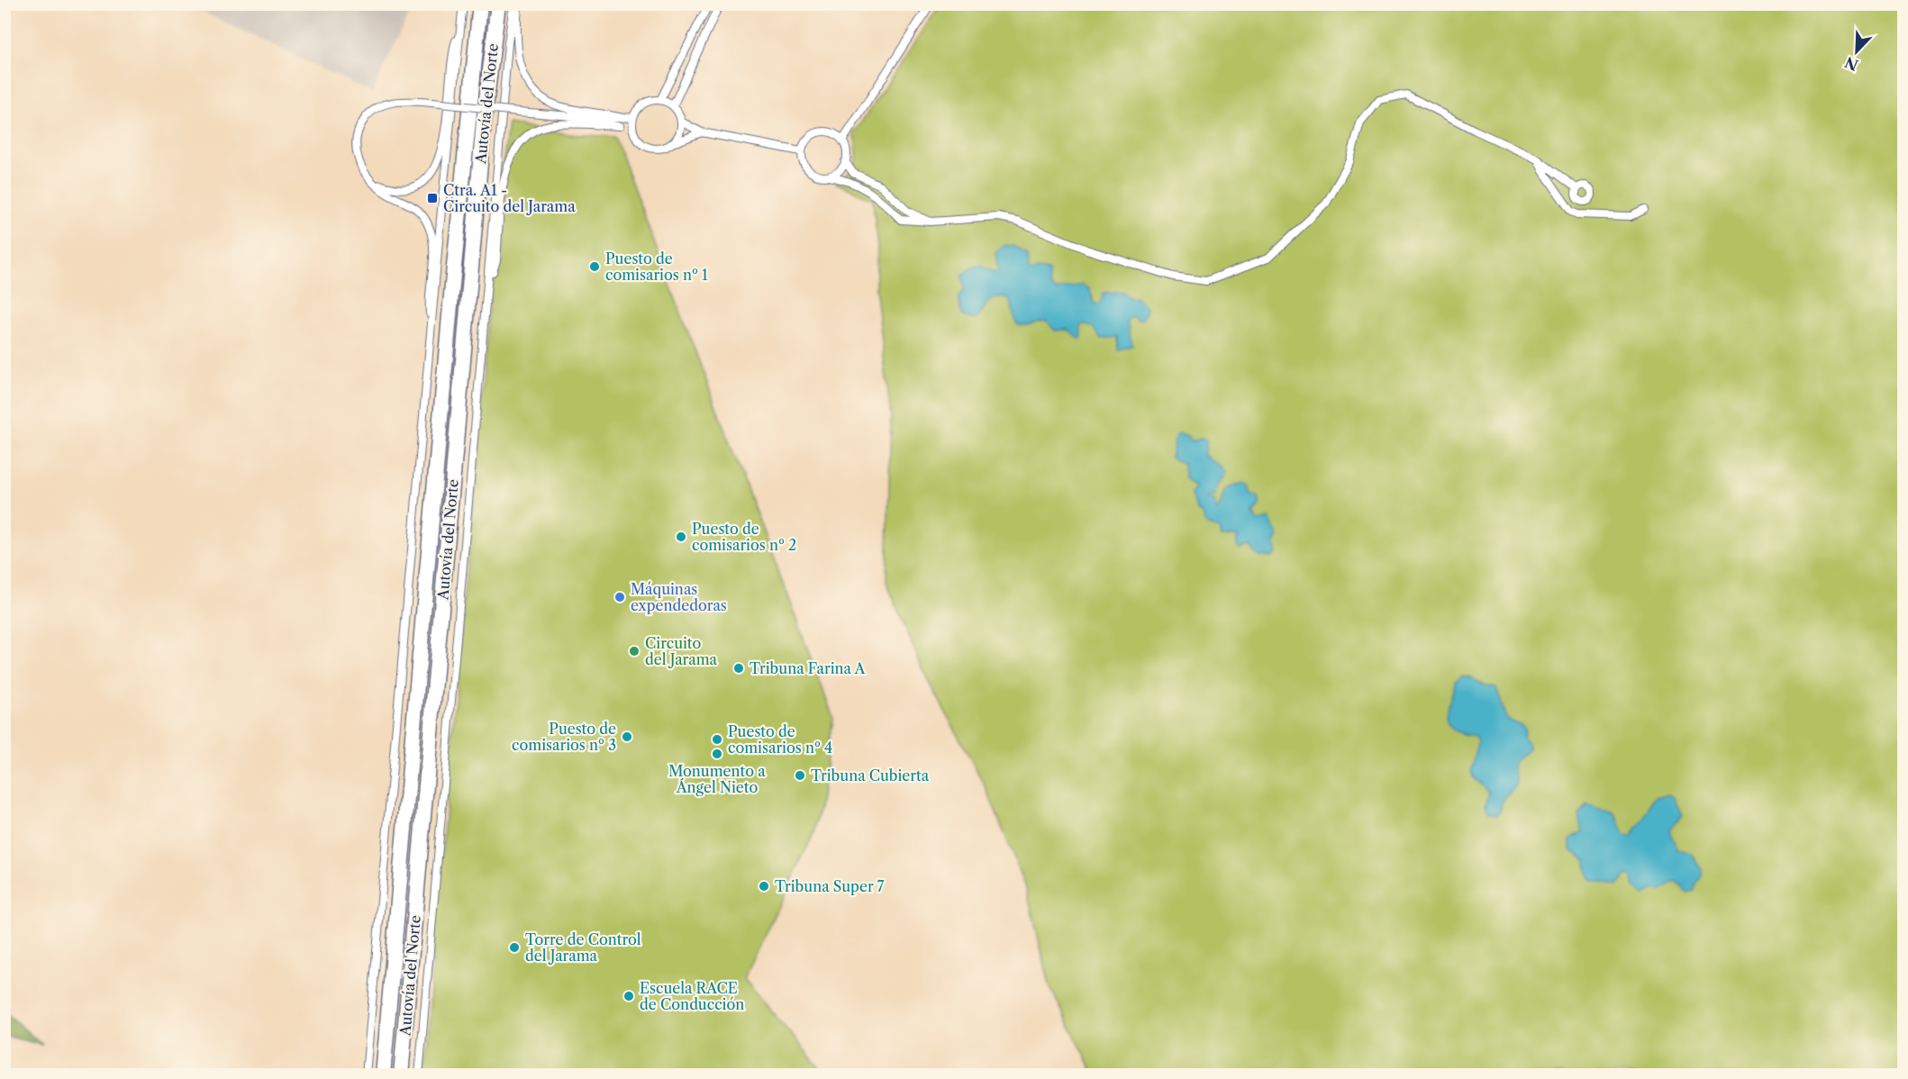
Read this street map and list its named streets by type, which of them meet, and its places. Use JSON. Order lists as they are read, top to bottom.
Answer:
{
  "streets": {
    "highway": ["Autovía del Norte"]
  },
  "places": {
    "transit": ["Ctra. A1 - Circuito del Jarama"],
    "other": [
      "Puesto de comisarios nº 1",
      "Puesto de comisarios nº 2",
      "Máquinas expendedoras",
      "Circuito del Jarama",
      "Tribuna Farina A",
      "Puesto de comisarios nº 3",
      "Puesto de comisarios nº 4",
      "Monumento a Ángel Nieto",
      "Tribuna Cubierta",
      "Tribuna Super 7",
      "Torre de Control del Jarama",
      "Escuela RACE de Conducción"
    ]
  },
  "north": "bottom left"
}
